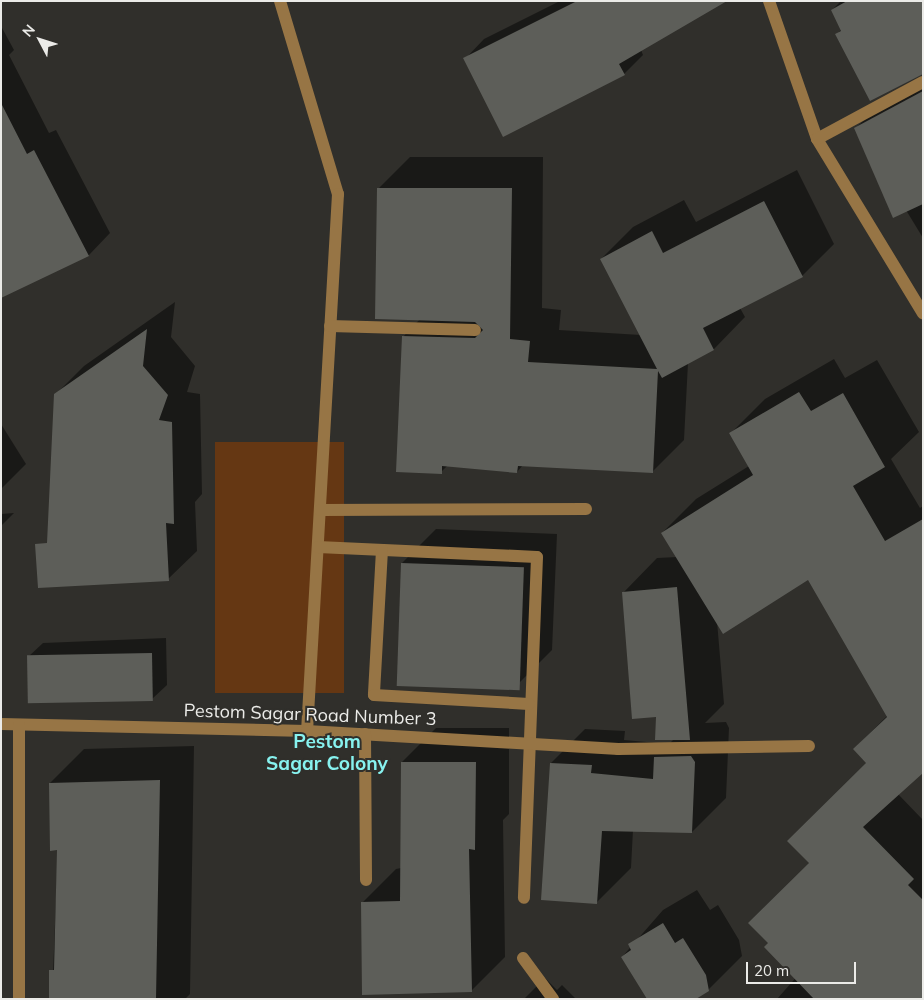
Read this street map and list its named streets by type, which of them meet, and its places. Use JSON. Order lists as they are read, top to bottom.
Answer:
{
  "streets": {
    "street": ["Pestom Sagar Road Number 3"]
  },
  "districts": ["Pestom Sagar Colony"],
  "scale_bar": "20 m",
  "north": "top left"
}
